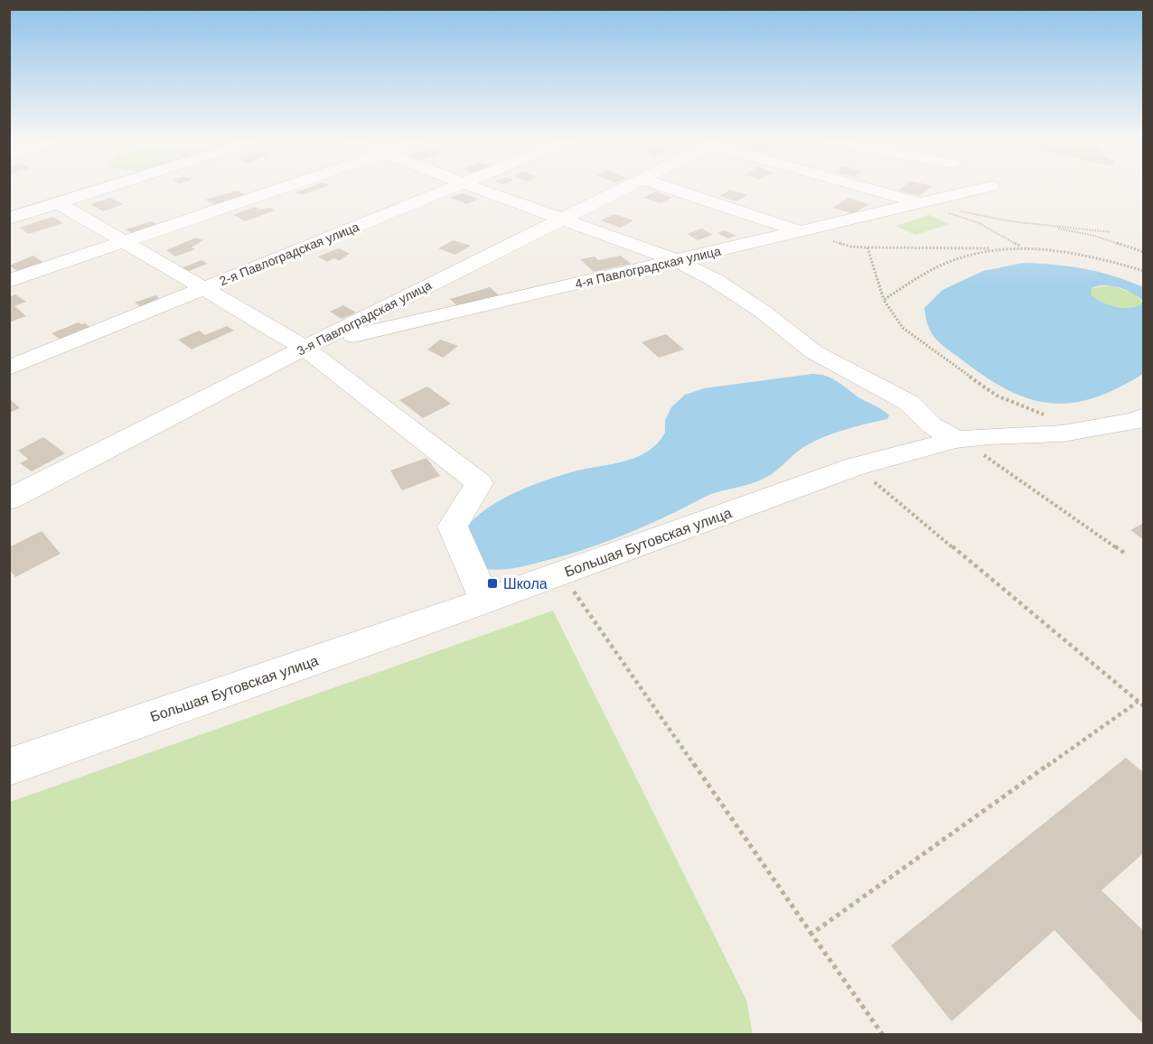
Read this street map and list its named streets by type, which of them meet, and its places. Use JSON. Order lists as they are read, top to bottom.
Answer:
{
  "streets": {
    "street": [
      "2-я Павлоградская улица",
      "4-я Павлоградская улица",
      "3-я Павлоградская улица",
      "Большая Бутовская улица"
    ]
  },
  "crossings": [
    ["4-я Павлоградская улица", "3-я Павлоградская улица"]
  ],
  "places": {
    "transit": ["Школа"]
  }
}
